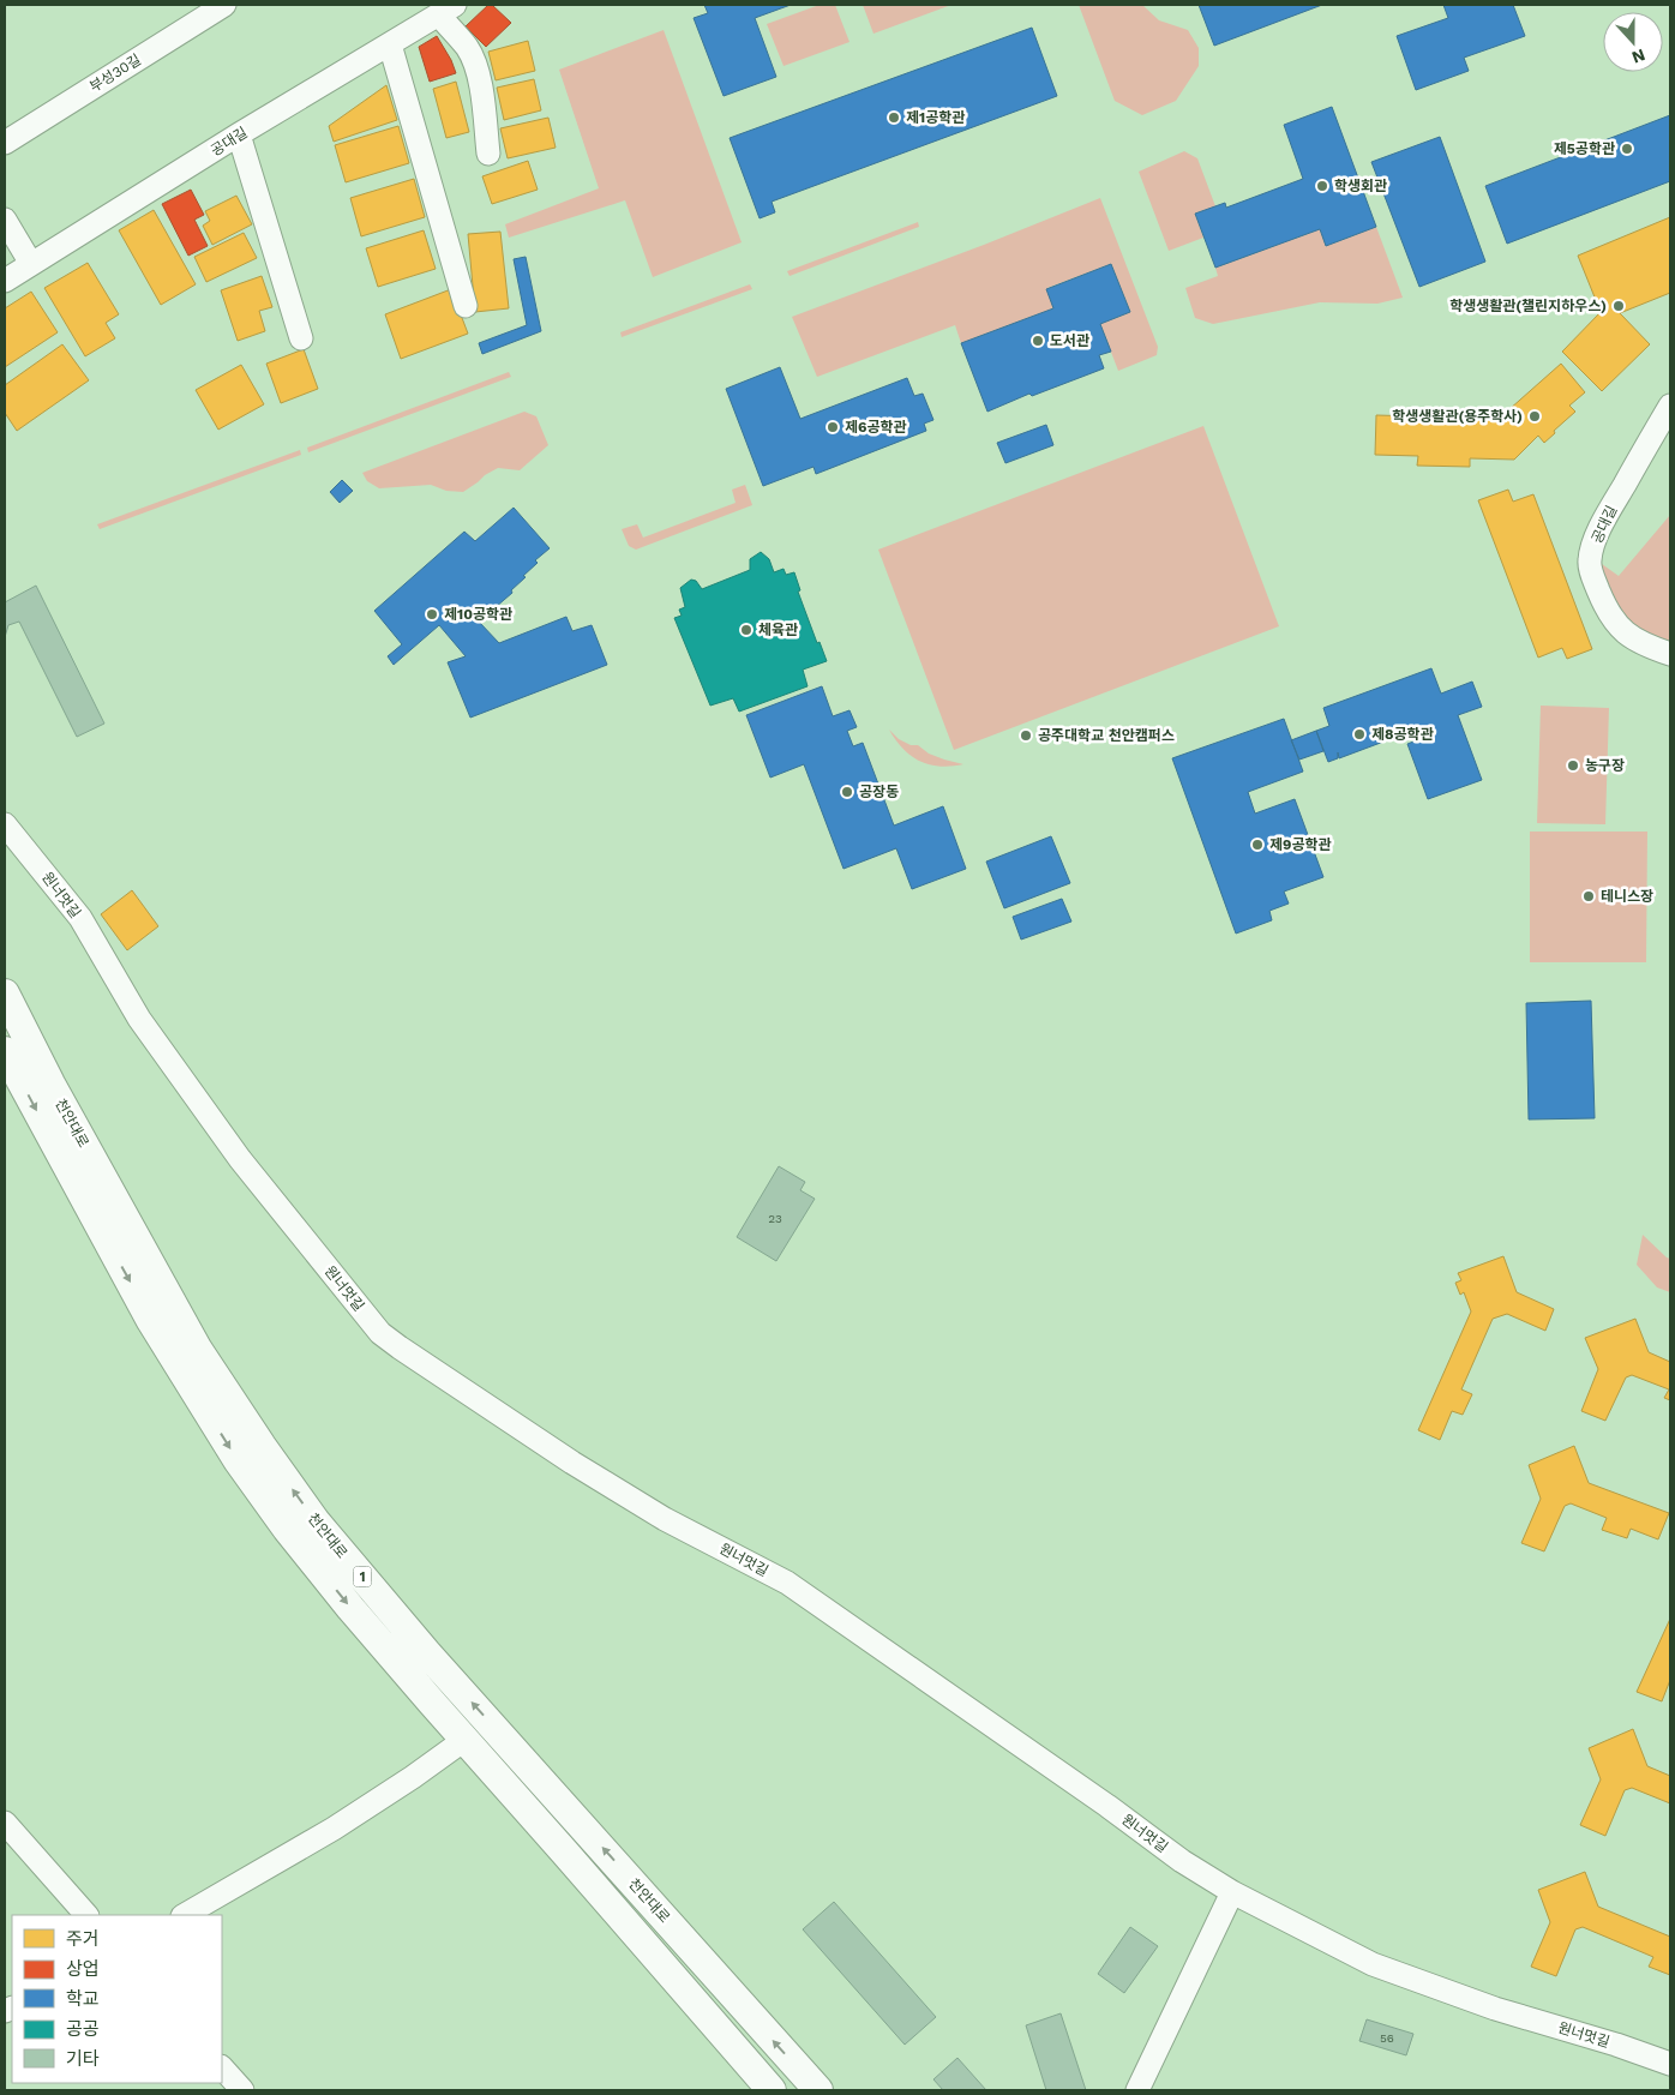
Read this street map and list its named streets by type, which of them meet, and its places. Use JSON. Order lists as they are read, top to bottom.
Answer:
{
  "streets": {
    "main road": ["천안대로", "1"],
    "street": ["부성30길", "공대길", "원너멋길"]
  },
  "places": [
    "제1공학관",
    "제5공학관",
    "학생회관",
    "학생생활관(챌린지하우스)",
    "도서관",
    "학생생활관(용주학사)",
    "제6공학관",
    "제10공학관",
    "체육관",
    "제8공학관",
    "공주대학교 천안캠퍼스",
    "농구장",
    "공장동",
    "제9공학관",
    "테니스장"
  ],
  "house_numbers": ["23", "56"],
  "legend": [
    "주거",
    "상업",
    "학교",
    "공공",
    "기타"
  ],
  "north": "bottom"
}
